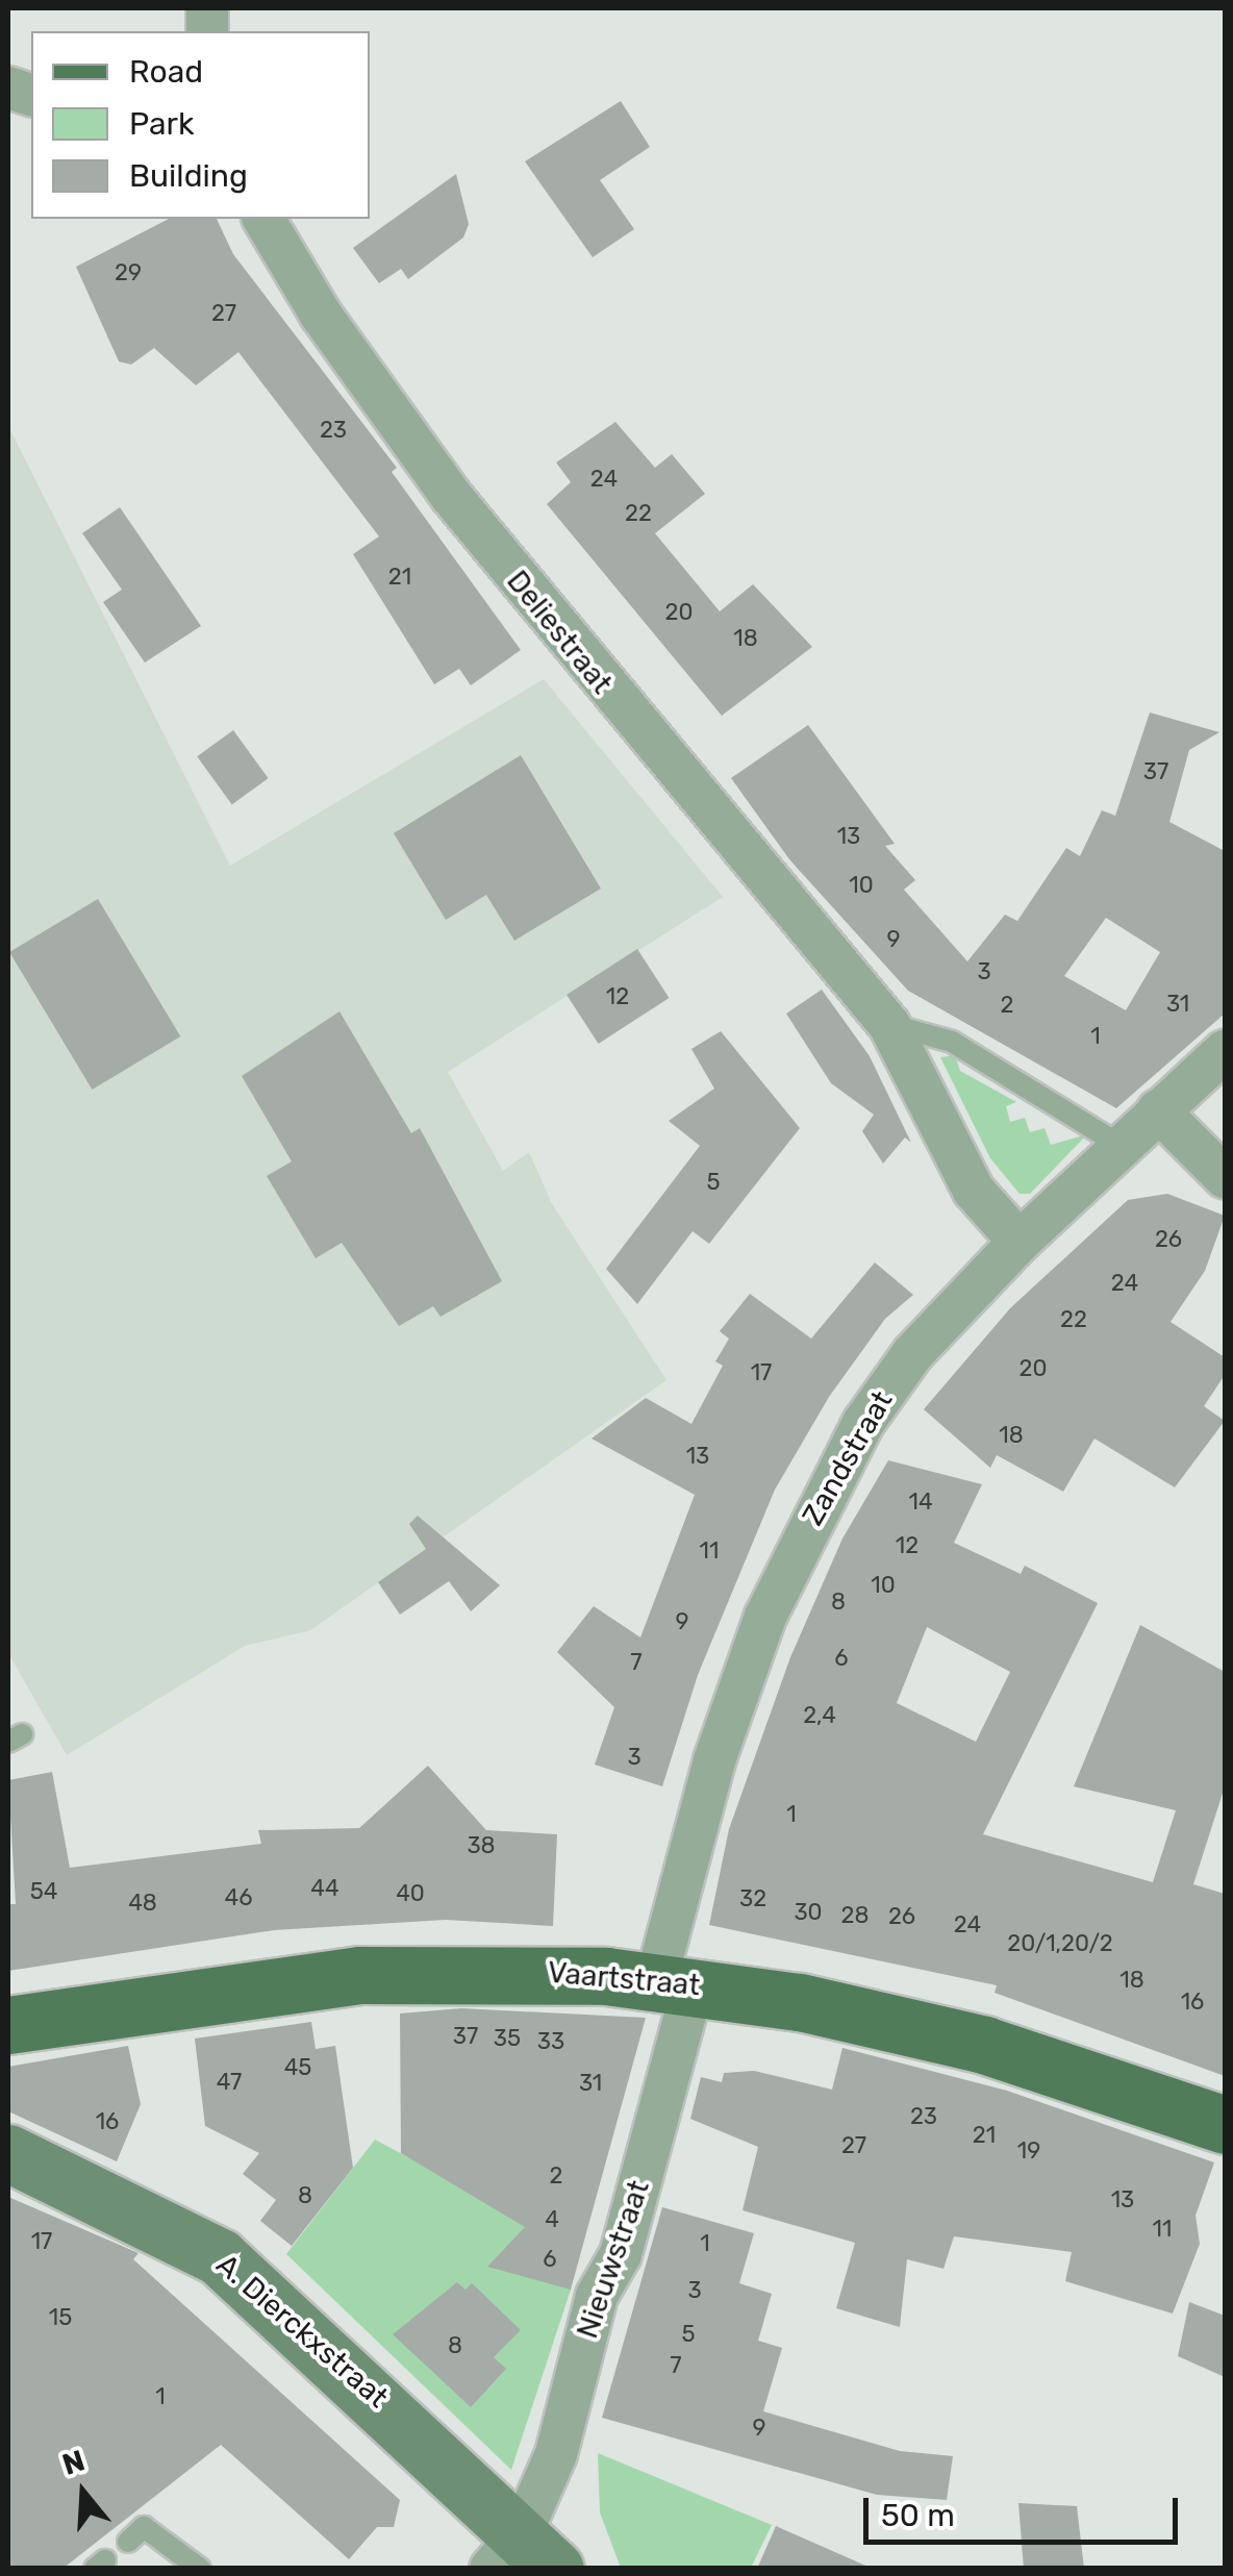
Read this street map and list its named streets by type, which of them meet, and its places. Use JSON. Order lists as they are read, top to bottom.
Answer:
{
  "streets": {
    "main road": ["Vaartstraat"],
    "street": [
      "Deliestraat",
      "Zandstraat",
      "Nieuwstraat",
      "A. Dierckxstraat"
    ]
  },
  "crossings": [
    ["Deliestraat", "Zandstraat"],
    ["Zandstraat", "Vaartstraat"],
    ["Zandstraat", "Nieuwstraat"],
    ["Vaartstraat", "Nieuwstraat"],
    ["Nieuwstraat", "A. Dierckxstraat"]
  ],
  "house_numbers": [
    "29",
    "27",
    "23",
    "24",
    "22",
    "21",
    "20",
    "18",
    "37",
    "13",
    "10",
    "9",
    "3",
    "12",
    "31",
    "2",
    "1",
    "5",
    "26",
    "24",
    "22",
    "20",
    "17",
    "18",
    "13",
    "14",
    "12",
    "11",
    "10",
    "8",
    "9",
    "6",
    "7",
    "2,4",
    "3",
    "1",
    "38",
    "44",
    "54",
    "40",
    "46",
    "32",
    "48",
    "30",
    "28",
    "26",
    "24",
    "20/1,20/2",
    "18",
    "16",
    "37",
    "35",
    "33",
    "45",
    "47",
    "31",
    "23",
    "16",
    "21",
    "27",
    "19",
    "2",
    "8",
    "13",
    "4",
    "11",
    "17",
    "1",
    "6",
    "3",
    "15",
    "5",
    "8",
    "7",
    "1",
    "9"
  ],
  "legend": ["Road", "Park", "Building"],
  "scale_bar": "50 m",
  "north": "top"
}
